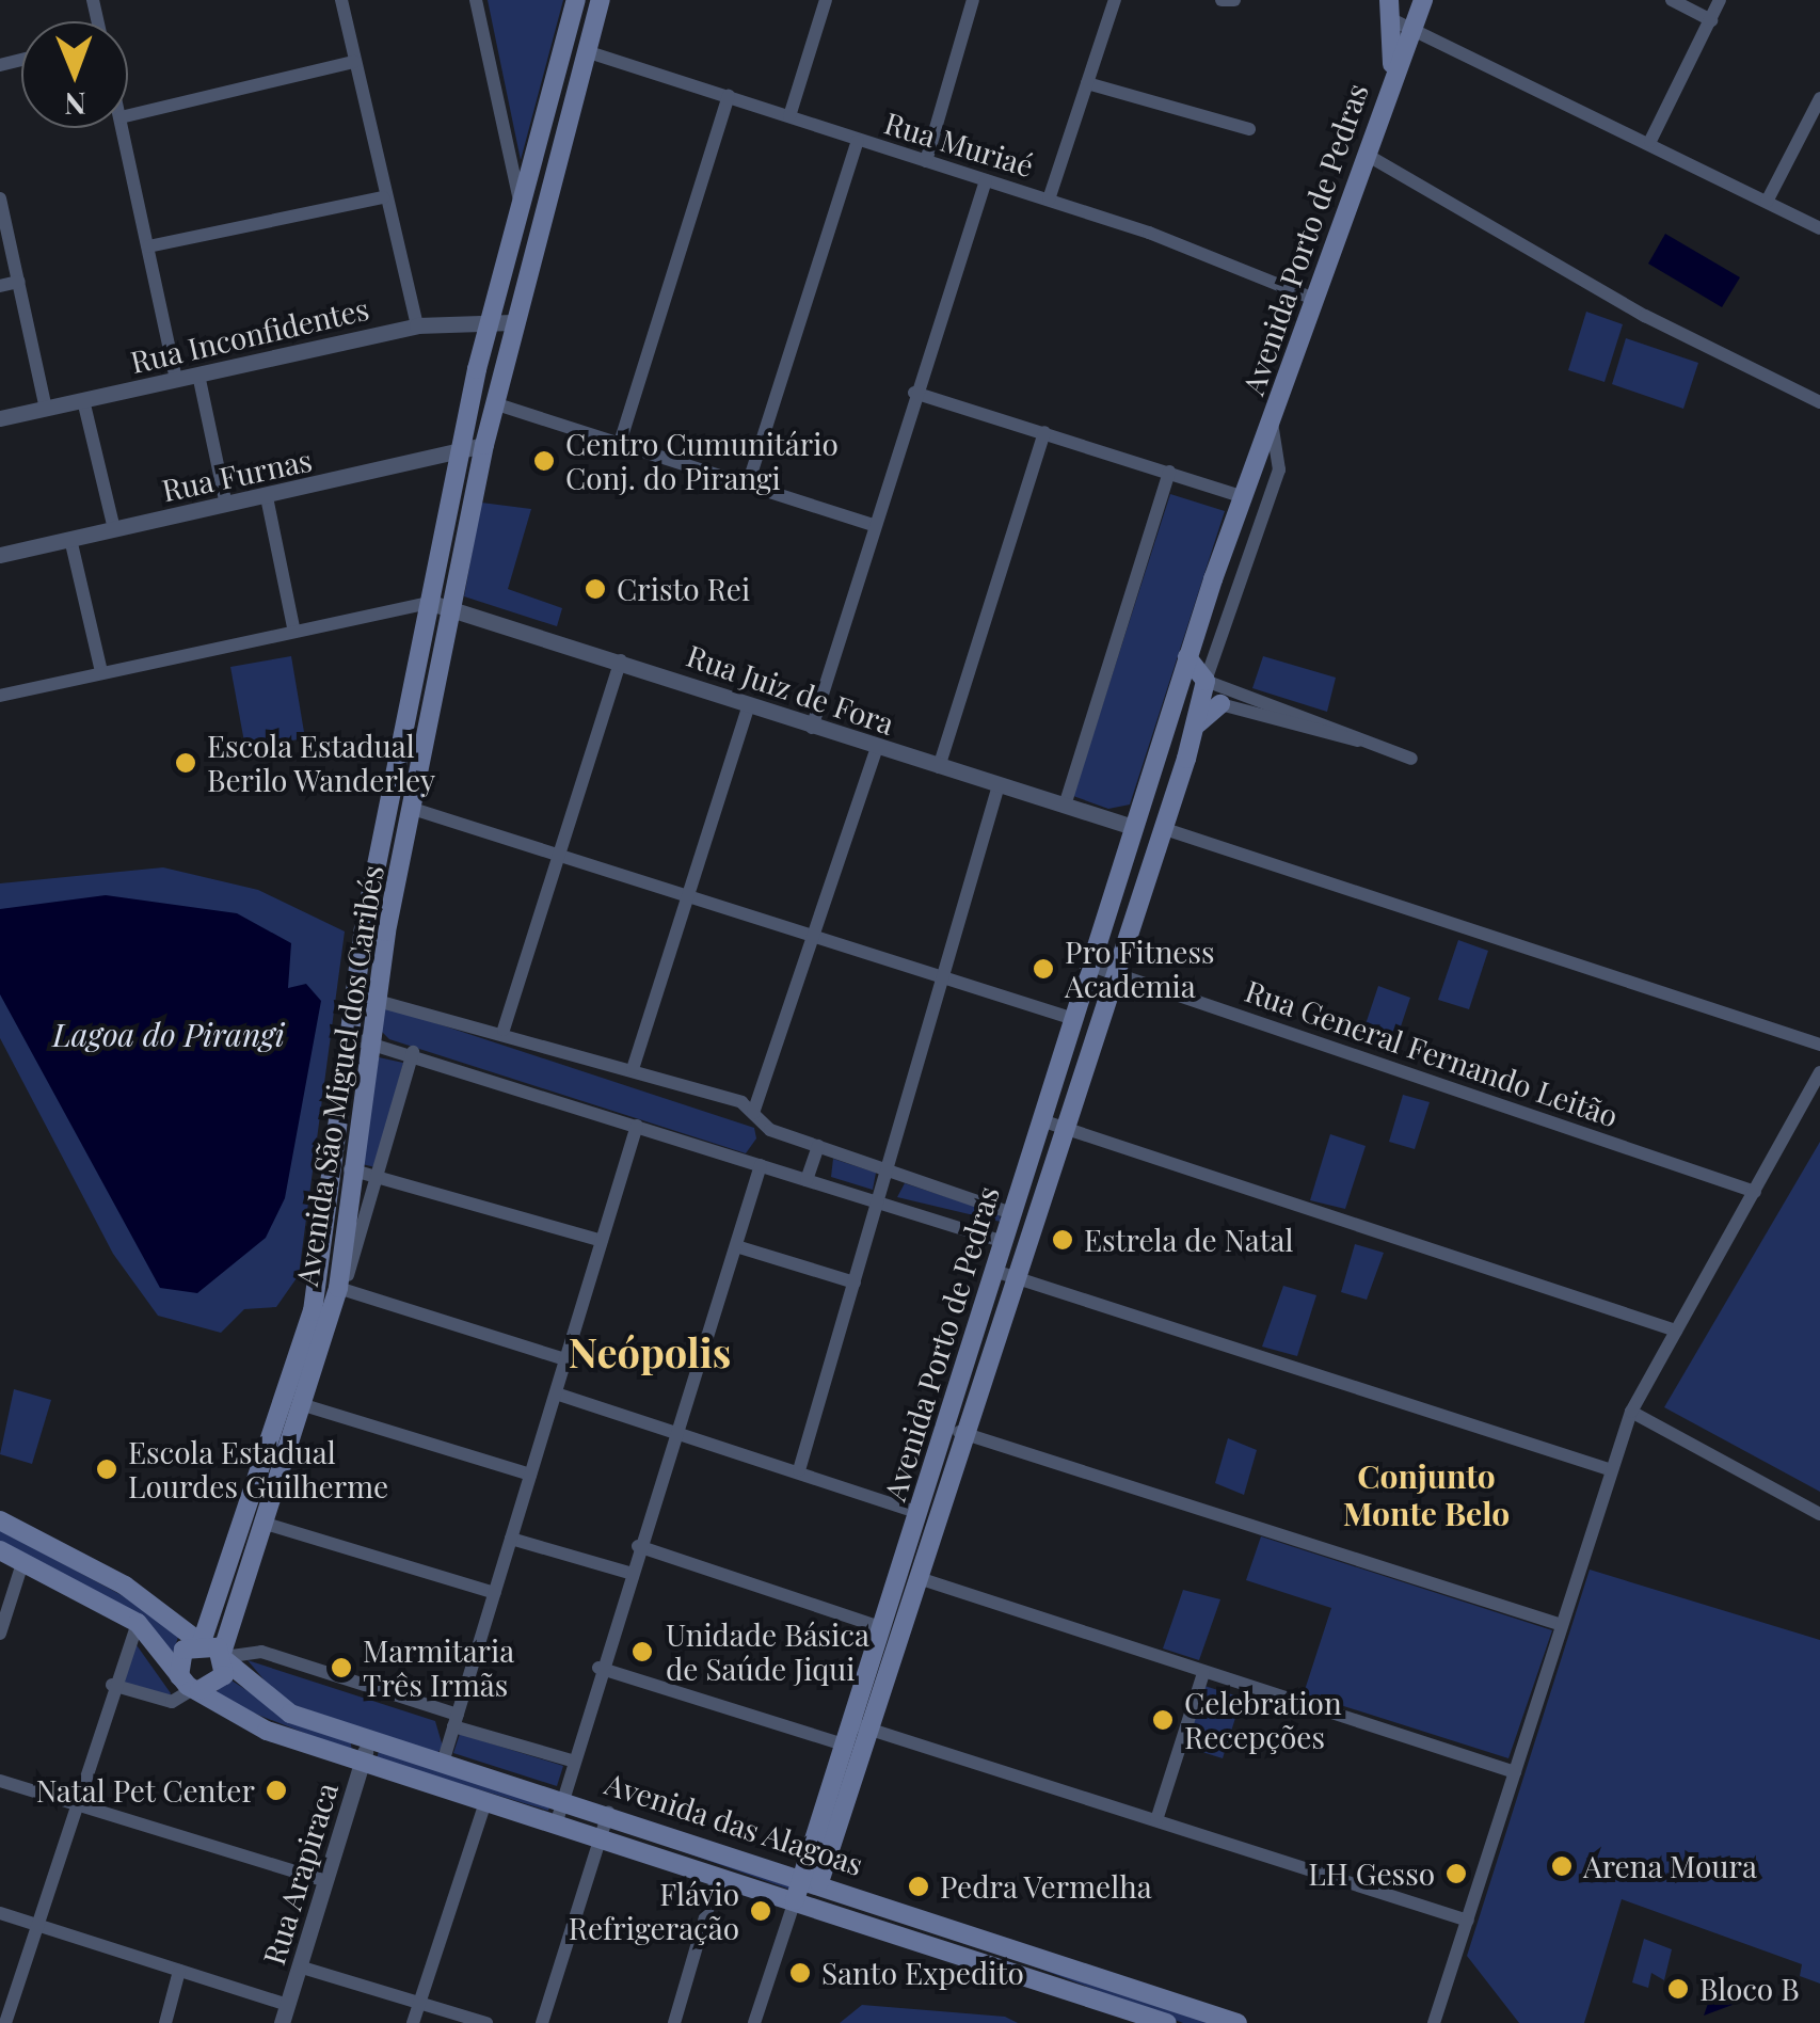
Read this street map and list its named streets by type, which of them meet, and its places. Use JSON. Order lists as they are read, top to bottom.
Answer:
{
  "streets": {
    "main road": ["Avenida Porto de Pedras", "Avenida São Miguel dos Caribés", "Avenida das Alagoas"],
    "street": [
      "Rua Muriaé",
      "Rua Inconfidentes",
      "Rua Furnas",
      "Rua Juiz de Fora",
      "Rua General Fernando Leitão",
      "Rua Arapiraca"
    ]
  },
  "crossings": [
    ["Rua Muriaé", "Avenida Porto de Pedras"],
    ["Rua Muriaé", "Avenida São Miguel dos Caribés"],
    ["Avenida Porto de Pedras", "Rua Juiz de Fora"],
    ["Avenida Porto de Pedras", "Rua General Fernando Leitão"],
    ["Avenida Porto de Pedras", "Avenida das Alagoas"],
    ["Rua Inconfidentes", "Avenida São Miguel dos Caribés"],
    ["Rua Furnas", "Avenida São Miguel dos Caribés"],
    ["Rua Juiz de Fora", "Avenida São Miguel dos Caribés"],
    ["Avenida São Miguel dos Caribés", "Avenida das Alagoas"],
    ["Avenida das Alagoas", "Rua Arapiraca"]
  ],
  "districts": ["Neópolis", "Conjunto Monte Belo"],
  "water": ["Lagoa do Pirangi"],
  "places": [
    "Centro Cumunitário Conj. do Pirangi",
    "Cristo Rei",
    "Escola Estadual Berilo Wanderley",
    "Pro Fitness Academia",
    "Estrela de Natal",
    "Escola Estadual Lourdes Guilherme",
    "Unidade Básica de Saúde Jiqui",
    "Marmitaria Três Irmãs",
    "Celebration Recepções",
    "Natal Pet Center",
    "Arena Moura",
    "LH Gesso",
    "Pedra Vermelha",
    "Flávio Refrigeração",
    "Santo Expedito",
    "Bloco B"
  ],
  "north": "bottom"
}
